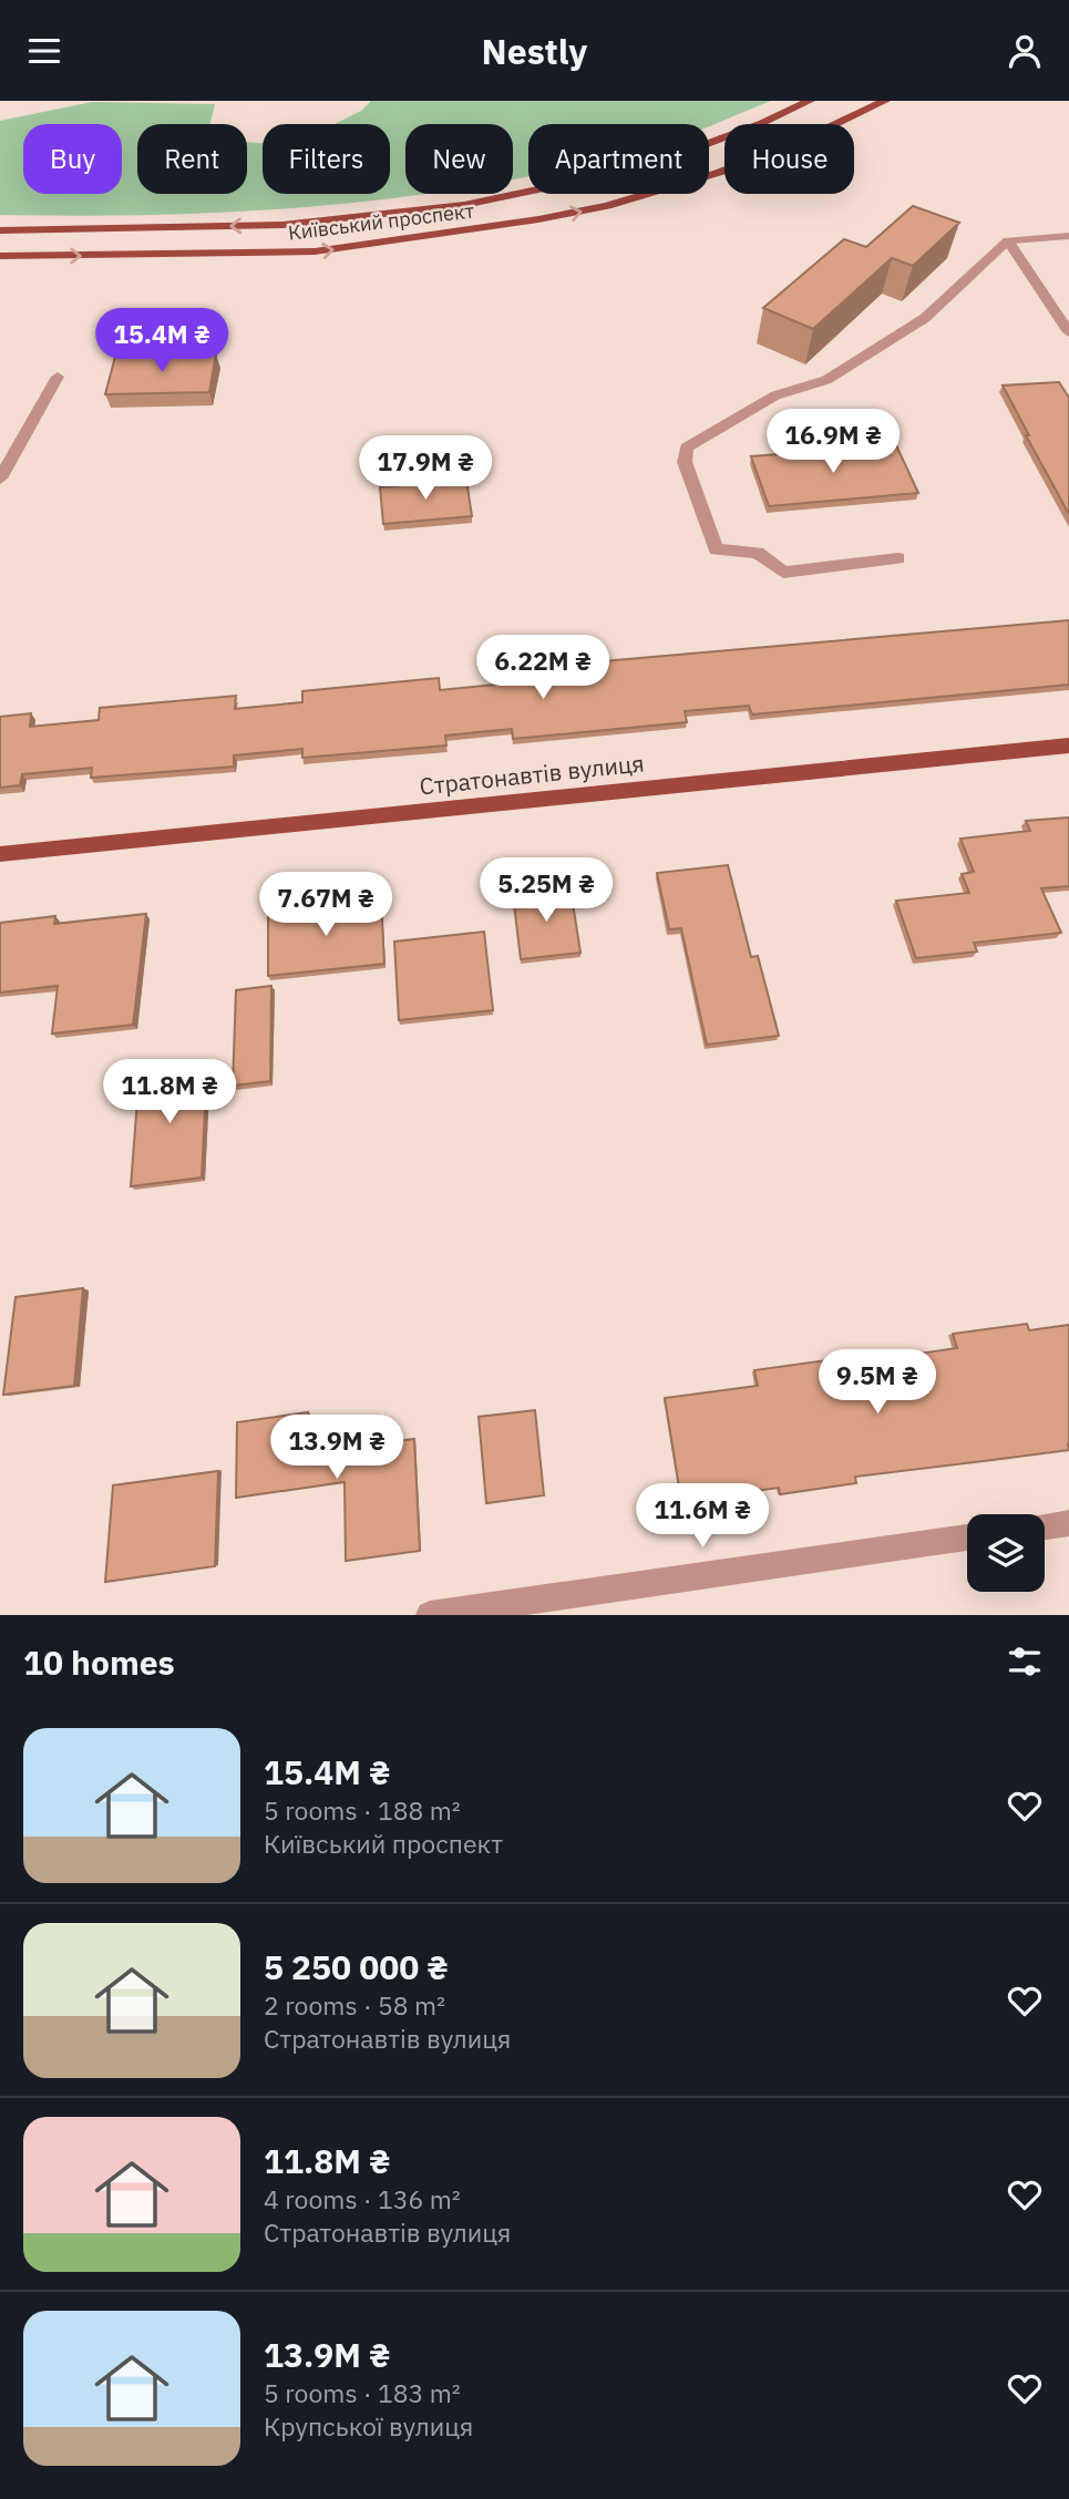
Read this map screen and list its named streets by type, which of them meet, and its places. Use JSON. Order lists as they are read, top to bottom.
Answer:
{
  "streets": {
    "main road": ["Київський проспект", "Стратонавтів вулиця"]
  },
  "page": {
    "header": "Nestly",
    "chip": [
      "Buy",
      "Rent",
      "Filters",
      "New",
      "Apartment",
      "House"
    ],
    "price": [
      "15.4M ₴",
      "16.9M ₴",
      "17.9M ₴",
      "6.22M ₴",
      "5.25M ₴",
      "7.67M ₴",
      "11.8M ₴",
      "9.5M ₴",
      "13.9M ₴",
      "11.6M ₴"
    ],
    "heading": "10 homes",
    "list": [
      {
        "name": "15.4M ₴",
        "note": "5 rooms · 188 m² · Київський проспект"
      },
      {
        "name": "5 250 000 ₴",
        "note": "2 rooms · 58 m² · Стратонавтів вулиця"
      },
      {
        "name": "11.8M ₴",
        "note": "4 rooms · 136 m² · Стратонавтів вулиця"
      },
      {
        "name": "13.9M ₴",
        "note": "5 rooms · 183 m² · Крупської вулиця"
      }
    ]
  }
}
